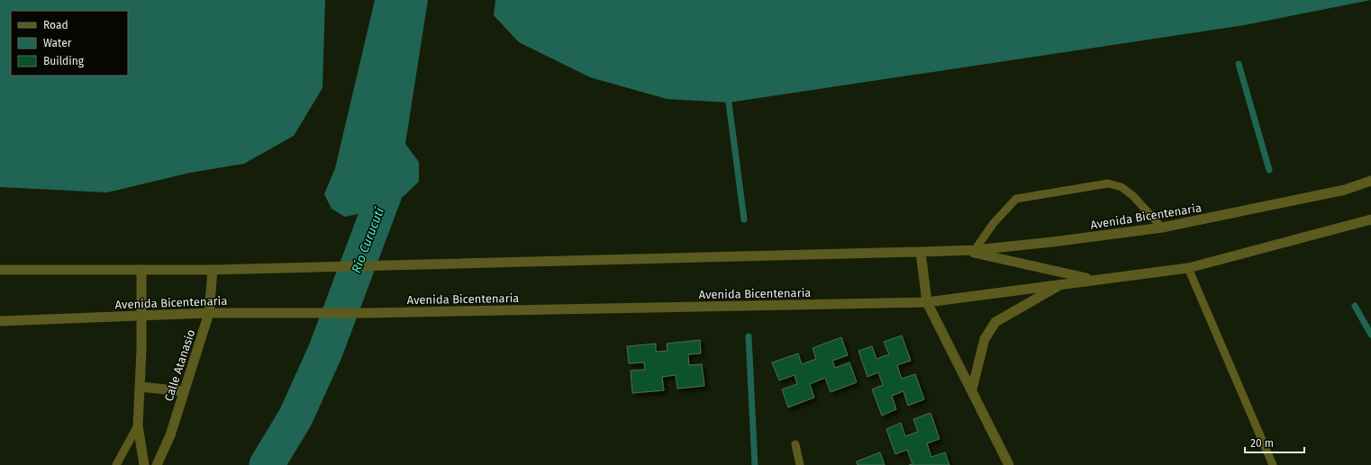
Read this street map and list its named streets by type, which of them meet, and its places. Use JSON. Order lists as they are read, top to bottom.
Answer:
{
  "streets": {
    "street": ["Avenida Bicentenaria", "Calle Atanasio"]
  },
  "crossings": [
    ["Avenida Bicentenaria", "Calle Atanasio"]
  ],
  "water": ["Río Curucutí"],
  "legend": ["Road", "Water", "Building"],
  "scale_bar": "20 m"
}
